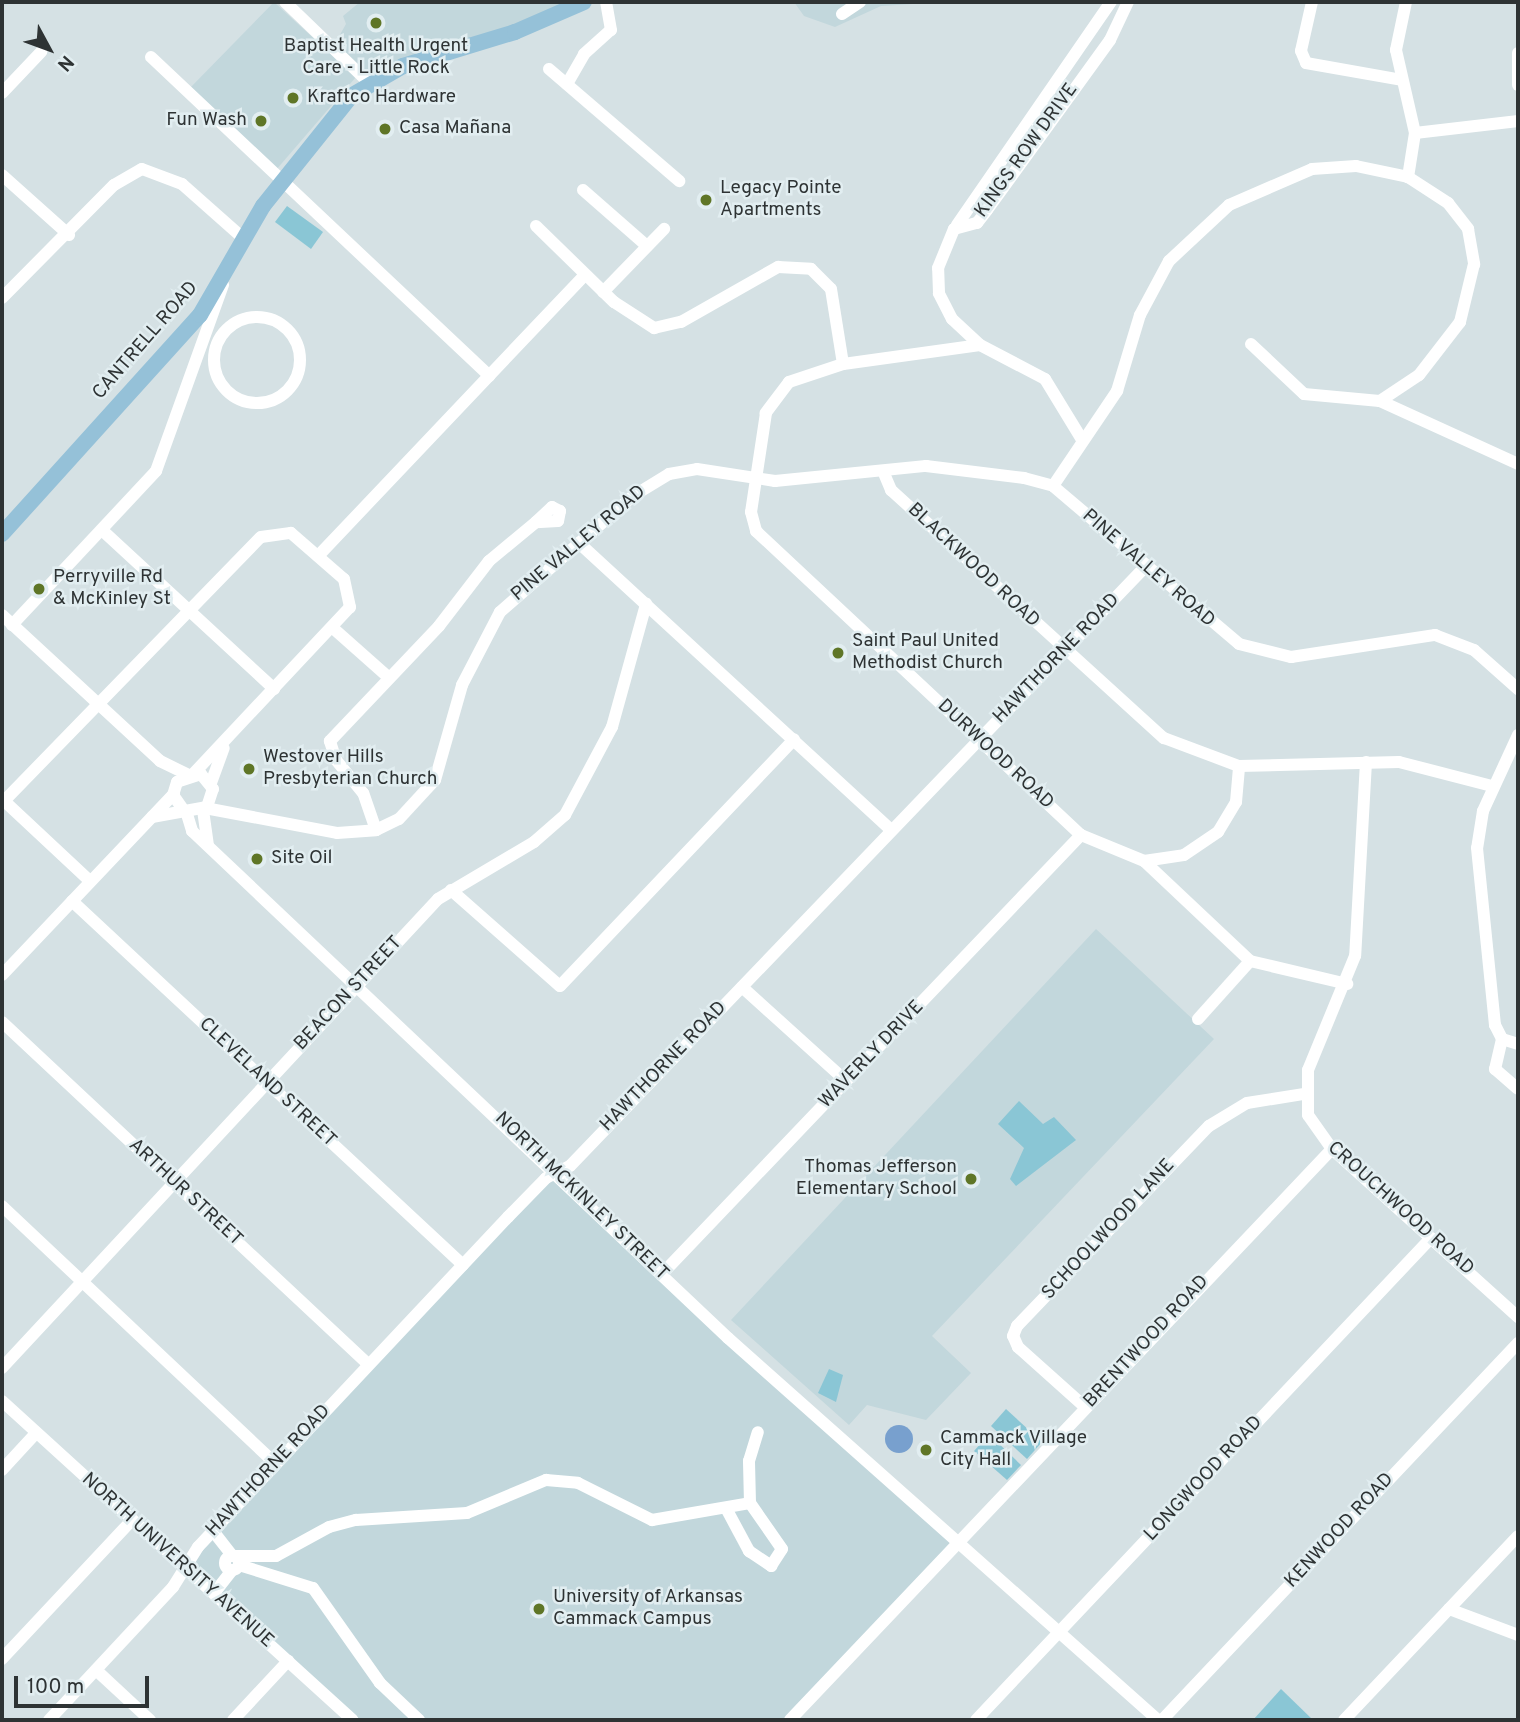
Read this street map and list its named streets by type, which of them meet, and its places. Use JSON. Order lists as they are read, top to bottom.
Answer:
{
  "streets": {
    "main road": ["CANTRELL ROAD"],
    "street": [
      "KINGS ROW DRIVE",
      "PINE VALLEY ROAD",
      "BLACKWOOD ROAD",
      "HAWTHORNE ROAD",
      "DURWOOD ROAD",
      "BEACON STREET",
      "WAVERLY DRIVE",
      "CLEVELAND STREET",
      "ARTHUR STREET",
      "NORTH MCKINLEY STREET",
      "CROUCHWOOD ROAD",
      "SCHOOLWOOD LANE",
      "BRENTWOOD ROAD",
      "LONGWOOD ROAD",
      "KENWOOD ROAD",
      "NORTH UNIVERSITY AVENUE"
    ]
  },
  "crossings": [
    ["KINGS ROW DRIVE", "DURWOOD ROAD"],
    ["PINE VALLEY ROAD", "BLACKWOOD ROAD"],
    ["PINE VALLEY ROAD", "HAWTHORNE ROAD"],
    ["PINE VALLEY ROAD", "DURWOOD ROAD"],
    ["PINE VALLEY ROAD", "NORTH MCKINLEY STREET"],
    ["BLACKWOOD ROAD", "HAWTHORNE ROAD"],
    ["HAWTHORNE ROAD", "DURWOOD ROAD"],
    ["HAWTHORNE ROAD", "CLEVELAND STREET"],
    ["HAWTHORNE ROAD", "ARTHUR STREET"],
    ["HAWTHORNE ROAD", "NORTH MCKINLEY STREET"],
    ["HAWTHORNE ROAD", "NORTH UNIVERSITY AVENUE"],
    ["DURWOOD ROAD", "WAVERLY DRIVE"],
    ["BEACON STREET", "CLEVELAND STREET"],
    ["BEACON STREET", "ARTHUR STREET"],
    ["BEACON STREET", "NORTH MCKINLEY STREET"],
    ["WAVERLY DRIVE", "NORTH MCKINLEY STREET"],
    ["NORTH MCKINLEY STREET", "BRENTWOOD ROAD"],
    ["NORTH MCKINLEY STREET", "LONGWOOD ROAD"],
    ["NORTH MCKINLEY STREET", "KENWOOD ROAD"],
    ["CROUCHWOOD ROAD", "SCHOOLWOOD LANE"],
    ["CROUCHWOOD ROAD", "BRENTWOOD ROAD"],
    ["CROUCHWOOD ROAD", "LONGWOOD ROAD"],
    ["SCHOOLWOOD LANE", "BRENTWOOD ROAD"]
  ],
  "places": [
    "Baptist Health Urgent Care - Little Rock",
    "Kraftco Hardware",
    "Fun Wash",
    "Casa Mañana",
    "Legacy Pointe Apartments",
    "Perryville Rd & McKinley St",
    "Saint Paul United Methodist Church",
    "Westover Hills Presbyterian Church",
    "Site Oil",
    "Thomas Jefferson Elementary School",
    "Cammack Village City Hall",
    "University of Arkansas Cammack Campus"
  ],
  "scale_bar": "100 m",
  "north": "bottom right"
}
